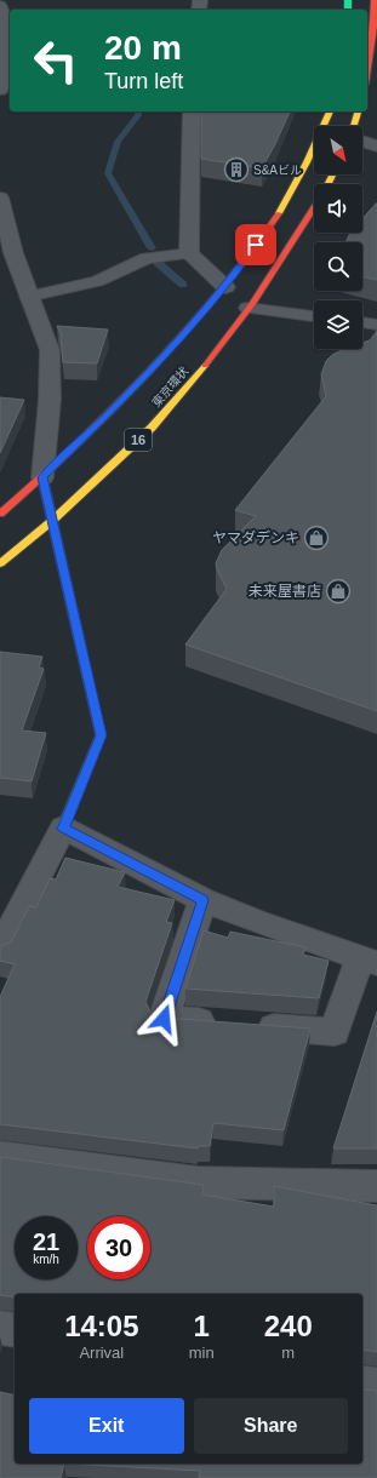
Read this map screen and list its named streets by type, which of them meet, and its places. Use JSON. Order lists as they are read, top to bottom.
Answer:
{
  "streets": {
    "main road": ["東京環状", "16"]
  },
  "places": {
    "building": ["S&Aビル"],
    "shop": ["ヤマダデンキ", "未来屋書店"]
  },
  "north": "bottom right",
  "page": {
    "turn": ["20 m", "Turn left"],
    "speed": "21 km/h",
    "limit": "30",
    "eta": [
      "14:05",
      "Arrival",
      "1",
      "min",
      "240",
      "m"
    ],
    "buttons": ["Exit", "Share"]
  }
}
